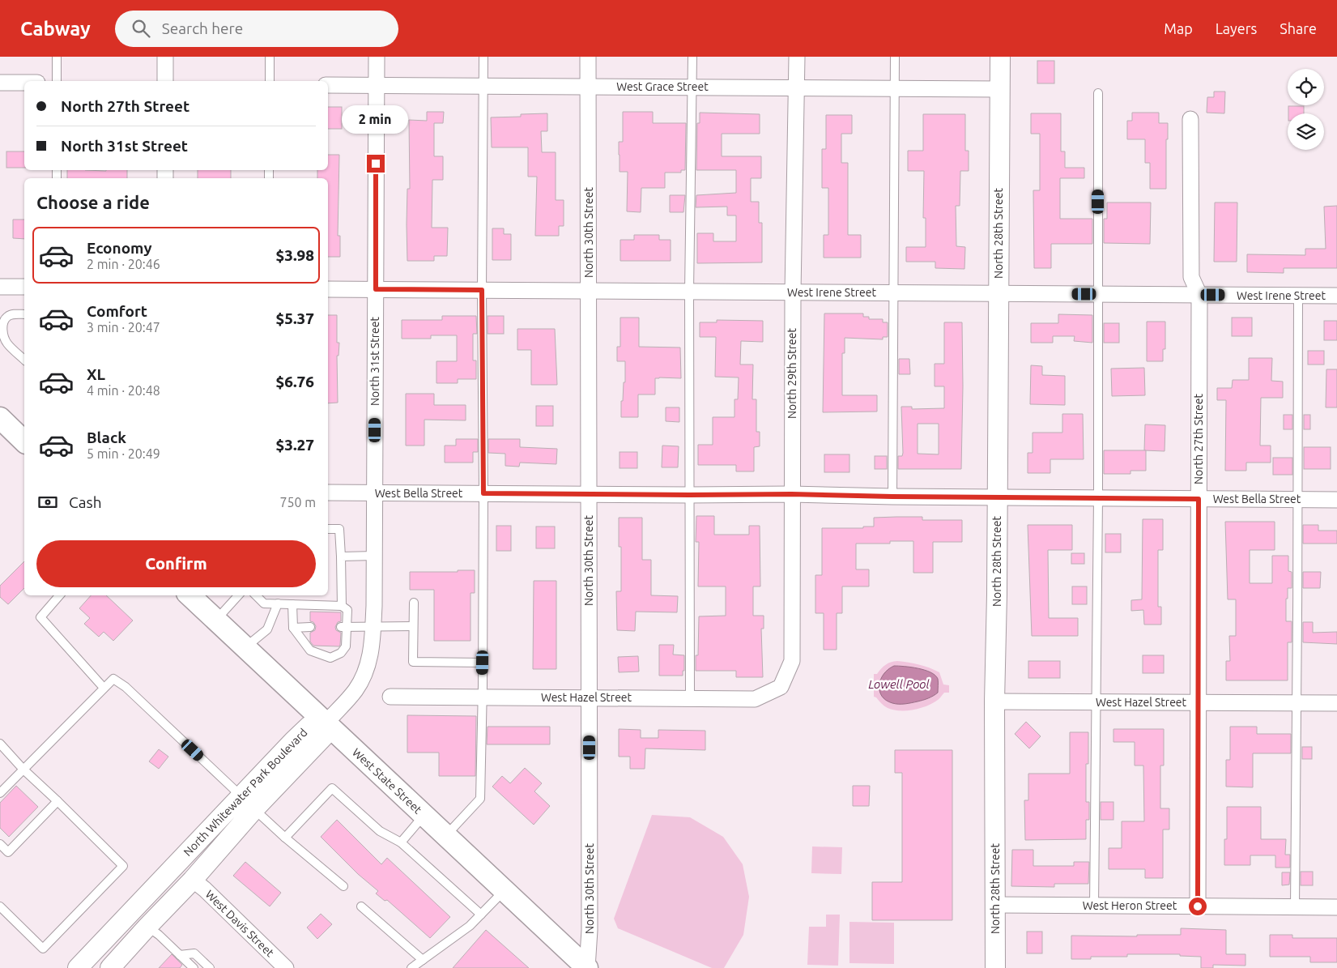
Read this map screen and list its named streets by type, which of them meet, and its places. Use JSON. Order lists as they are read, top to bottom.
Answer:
{
  "streets": {
    "main road": ["West State Street"],
    "street": [
      "West Grace Street",
      "North 30th Street",
      "North 28th Street",
      "West Irene Street",
      "North 31st Street",
      "North 29th Street",
      "North 27th Street",
      "West Bella Street",
      "West Hazel Street",
      "North Whitewater Park Boulevard",
      "West Heron Street",
      "West Davis Street"
    ]
  },
  "crossings": [
    ["West Grace Street", "North 30th Street"],
    ["West Grace Street", "North 28th Street"],
    ["West Grace Street", "North 31st Street"],
    ["West Grace Street", "North 29th Street"],
    ["North 30th Street", "West Irene Street"],
    ["North 30th Street", "West Bella Street"],
    ["North 30th Street", "West Hazel Street"],
    ["North 30th Street", "West State Street"],
    ["North 28th Street", "West Irene Street"],
    ["North 28th Street", "West Bella Street"],
    ["North 28th Street", "West Hazel Street"],
    ["North 28th Street", "West Heron Street"],
    ["West Irene Street", "North 31st Street"],
    ["West Irene Street", "North 29th Street"],
    ["West Irene Street", "North 27th Street"],
    ["North 31st Street", "West Bella Street"],
    ["North 31st Street", "West State Street"],
    ["North 31st Street", "North Whitewater Park Boulevard"],
    ["North 29th Street", "West Bella Street"],
    ["North 29th Street", "West Hazel Street"],
    ["North 27th Street", "West Bella Street"],
    ["North 27th Street", "West Hazel Street"],
    ["North 27th Street", "West Heron Street"],
    ["West State Street", "North Whitewater Park Boulevard"],
    ["North Whitewater Park Boulevard", "West Davis Street"]
  ],
  "water": ["Lowell Pool"],
  "page": {
    "header": "Cabway",
    "search": "Search here",
    "nav": ["Map", "Layers", "Share"],
    "banner": ["North 27th Street", "North 31st Street"],
    "bubble": "2 min",
    "heading": "Choose a ride",
    "list": [
      {
        "name": "Economy",
        "note": "2 min · 20:46",
        "value": "$3.98"
      },
      {
        "name": "Comfort",
        "note": "3 min · 20:47",
        "value": "$5.37"
      },
      {
        "name": "XL",
        "note": "4 min · 20:48",
        "value": "$6.76"
      },
      {
        "name": "Black",
        "note": "5 min · 20:49",
        "value": "$3.27"
      }
    ],
    "pay": ["Cash", "750 m"],
    "buttons": "Confirm"
  }
}
